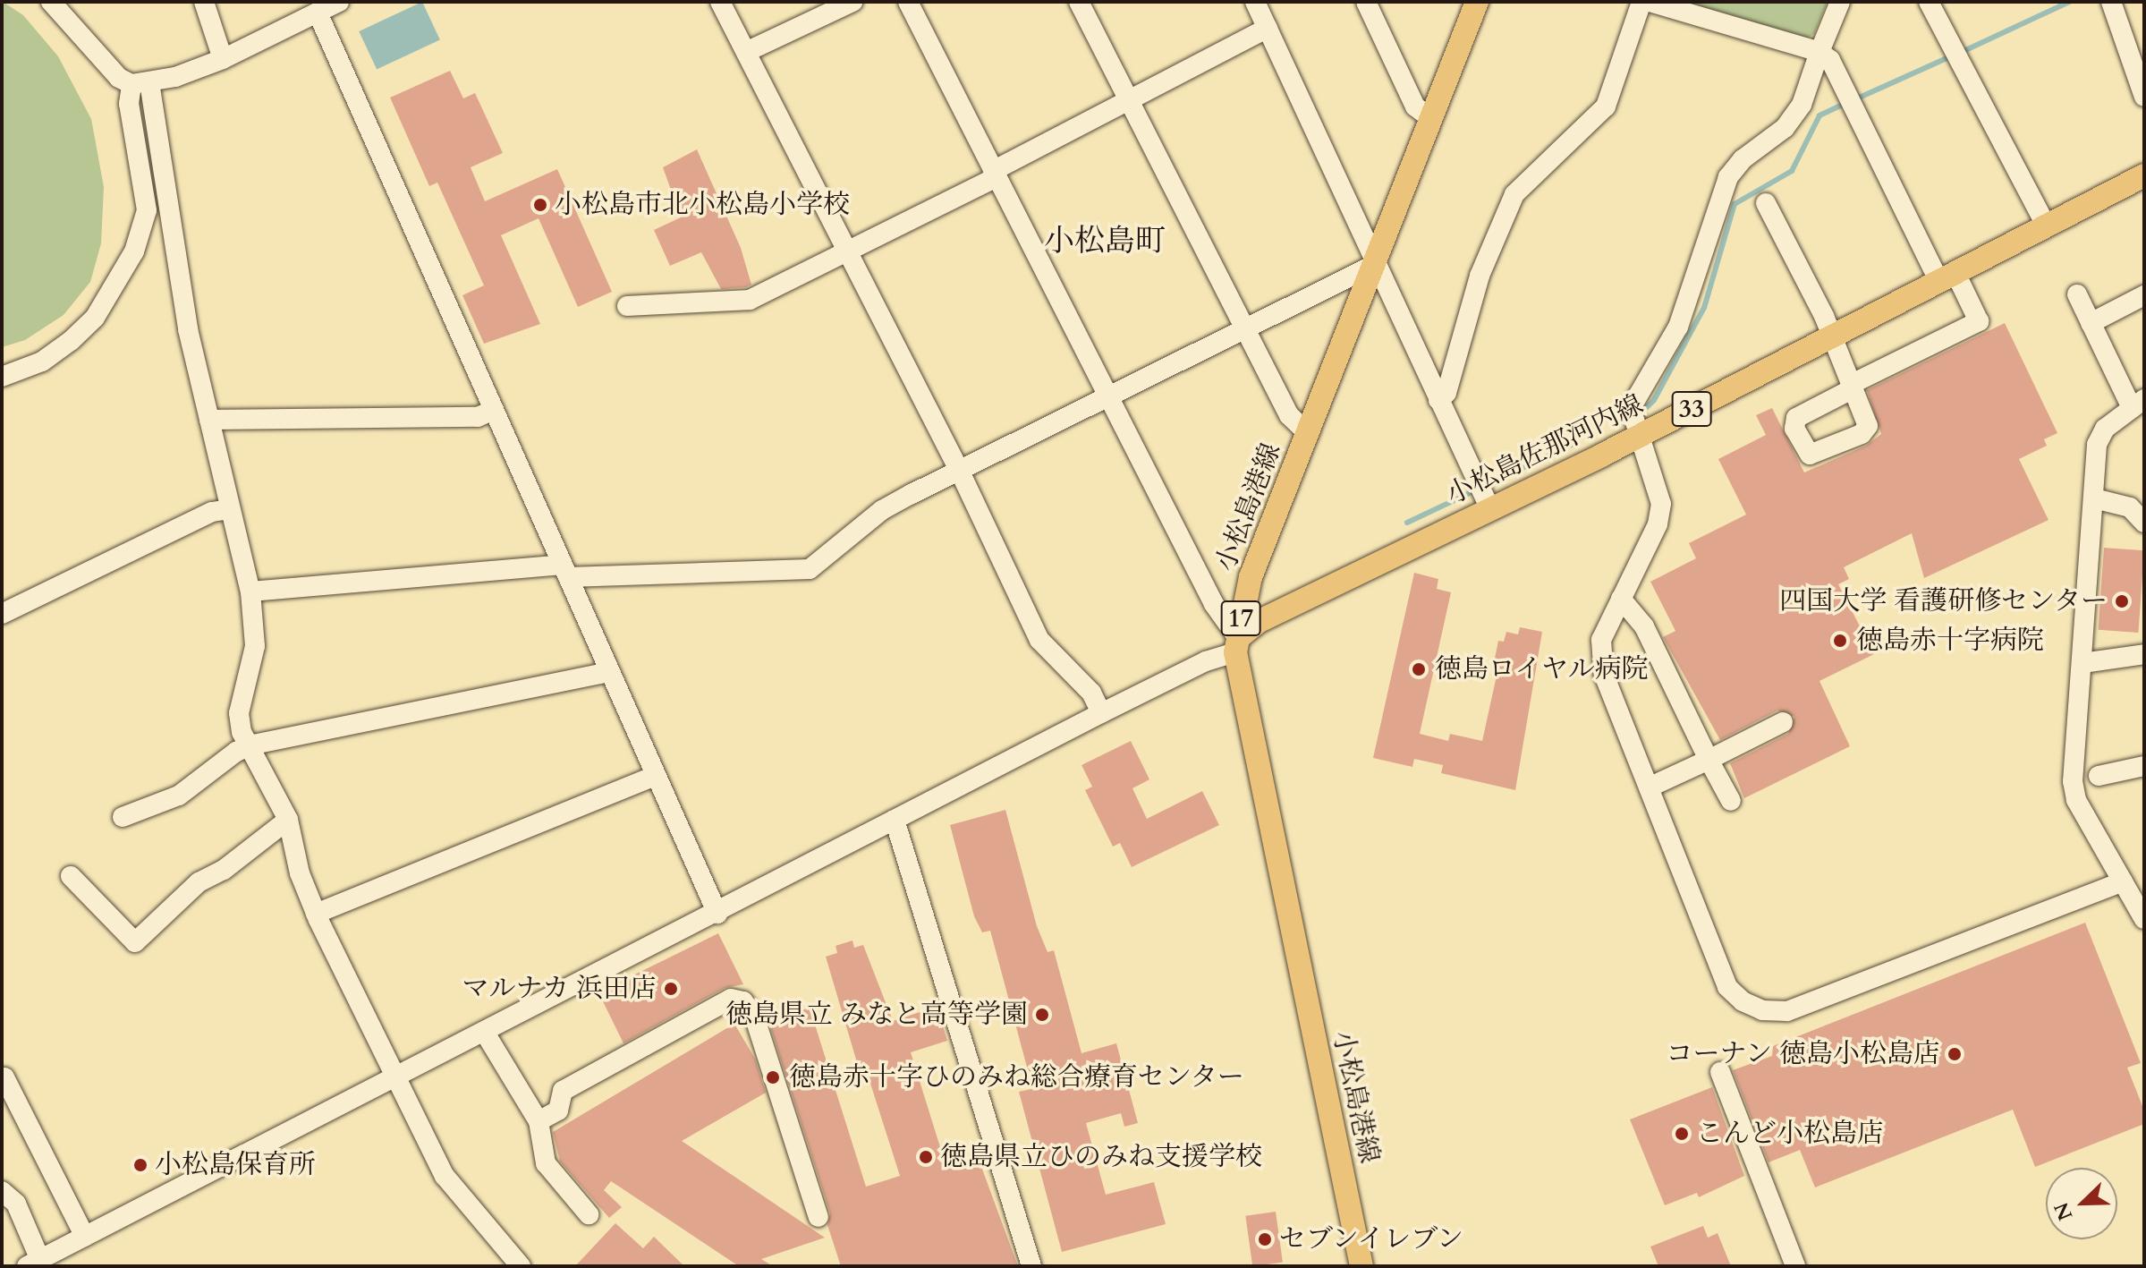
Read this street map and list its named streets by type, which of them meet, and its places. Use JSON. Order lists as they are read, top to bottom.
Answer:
{
  "streets": {
    "main road": [
      "33",
      "小松島佐那河内線",
      "小松島港線",
      "17"
    ]
  },
  "crossings": [
    ["小松島佐那河内線", "小松島港線"]
  ],
  "districts": ["小松島町"],
  "places": [
    "小松島市北小松島小学校",
    "四国大学 看護研修センター",
    "徳島赤十字病院",
    "徳島ロイヤル病院",
    "マルナカ 浜田店",
    "徳島県立 みなと高等学園",
    "コーナン 徳島小松島店",
    "徳島赤十字ひのみね総合療育センター",
    "こんど小松島店",
    "徳島県立ひのみね支援学校",
    "小松島保育所",
    "セブンイレブン"
  ],
  "north": "bottom left"
}
